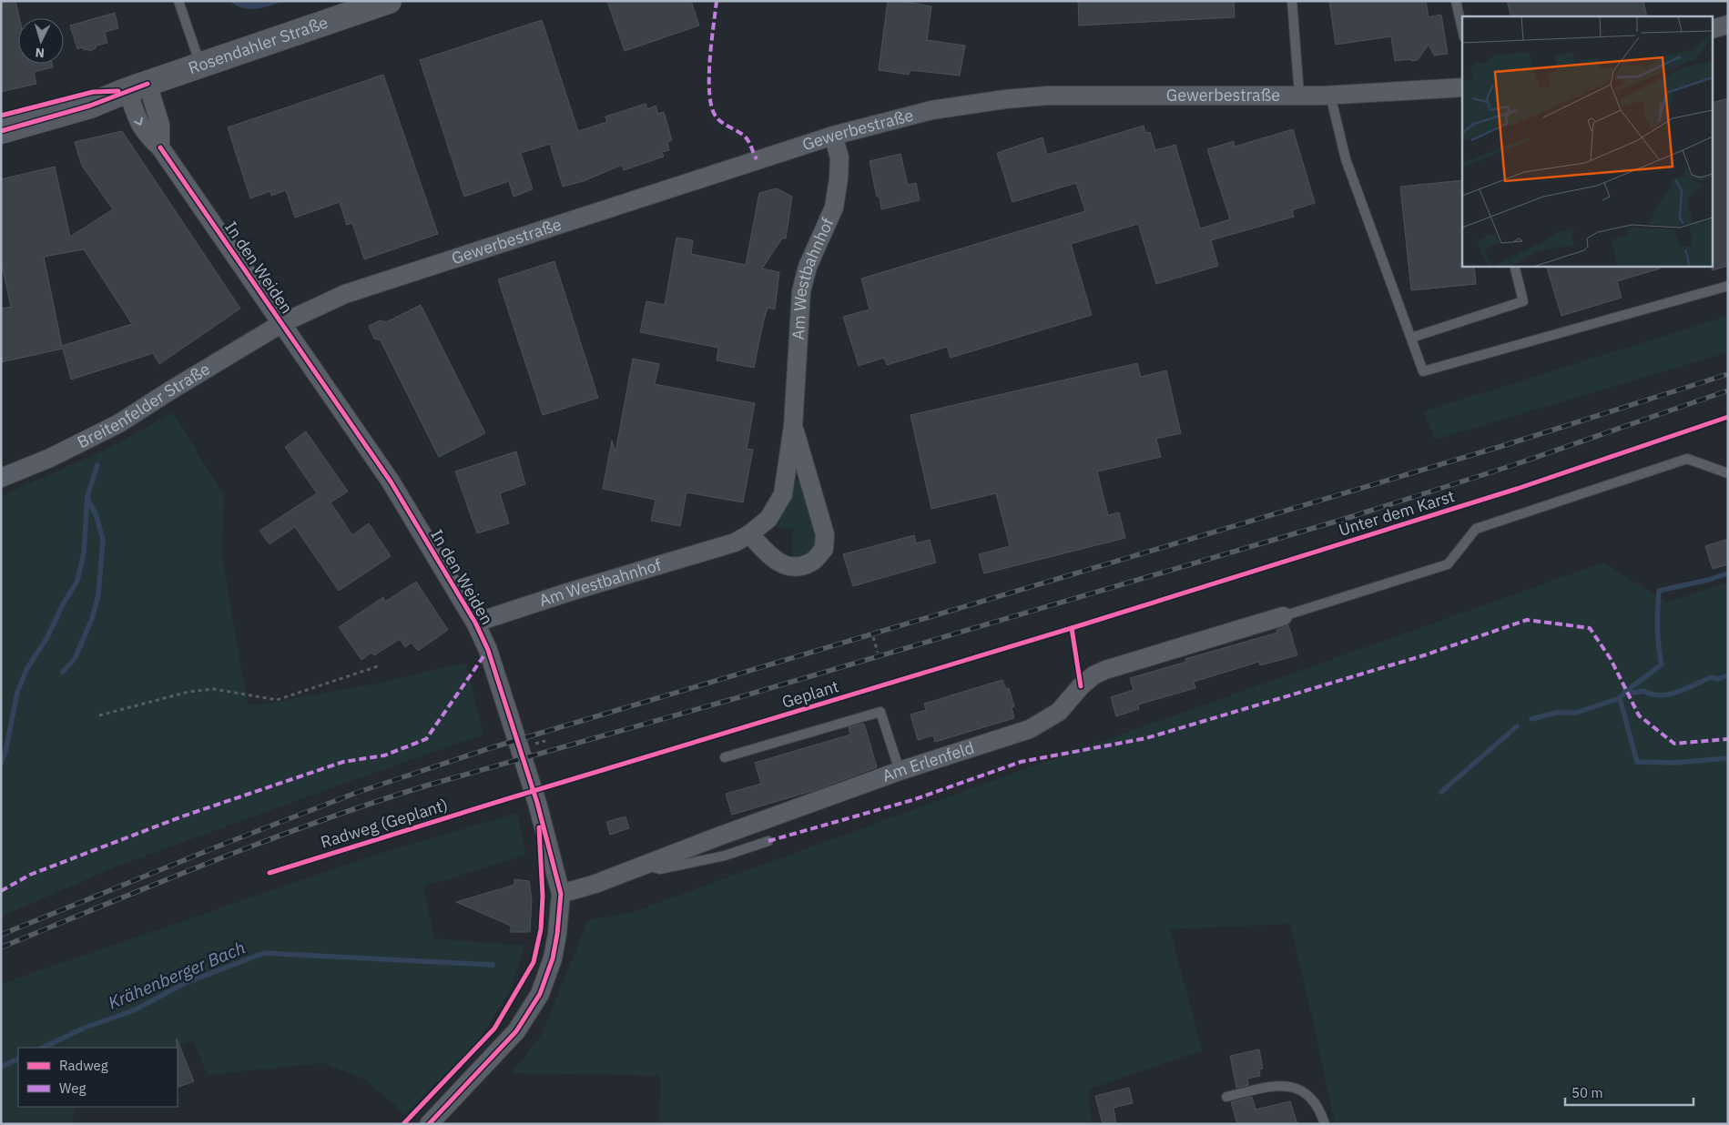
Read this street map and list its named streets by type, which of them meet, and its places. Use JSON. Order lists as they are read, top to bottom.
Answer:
{
  "streets": {
    "main road": ["Rosendahler Straße"],
    "street": [
      "Gewerbestraße",
      "In den Weiden",
      "Am Westbahnhof",
      "Breitenfelder Straße",
      "Am Erlenfeld"
    ],
    "cycle path": ["Unter dem Karst"]
  },
  "crossings": [
    ["Rosendahler Straße", "In den Weiden"],
    ["Gewerbestraße", "In den Weiden"],
    ["Gewerbestraße", "Am Westbahnhof"],
    ["Gewerbestraße", "Breitenfelder Straße"],
    ["In den Weiden", "Am Westbahnhof"],
    ["In den Weiden", "Breitenfelder Straße"],
    ["In den Weiden", "Am Erlenfeld"]
  ],
  "water": ["Krähenberger Bach"],
  "legend": ["Radweg", "Weg"],
  "scale_bar": "50 m",
  "north": "bottom"
}
